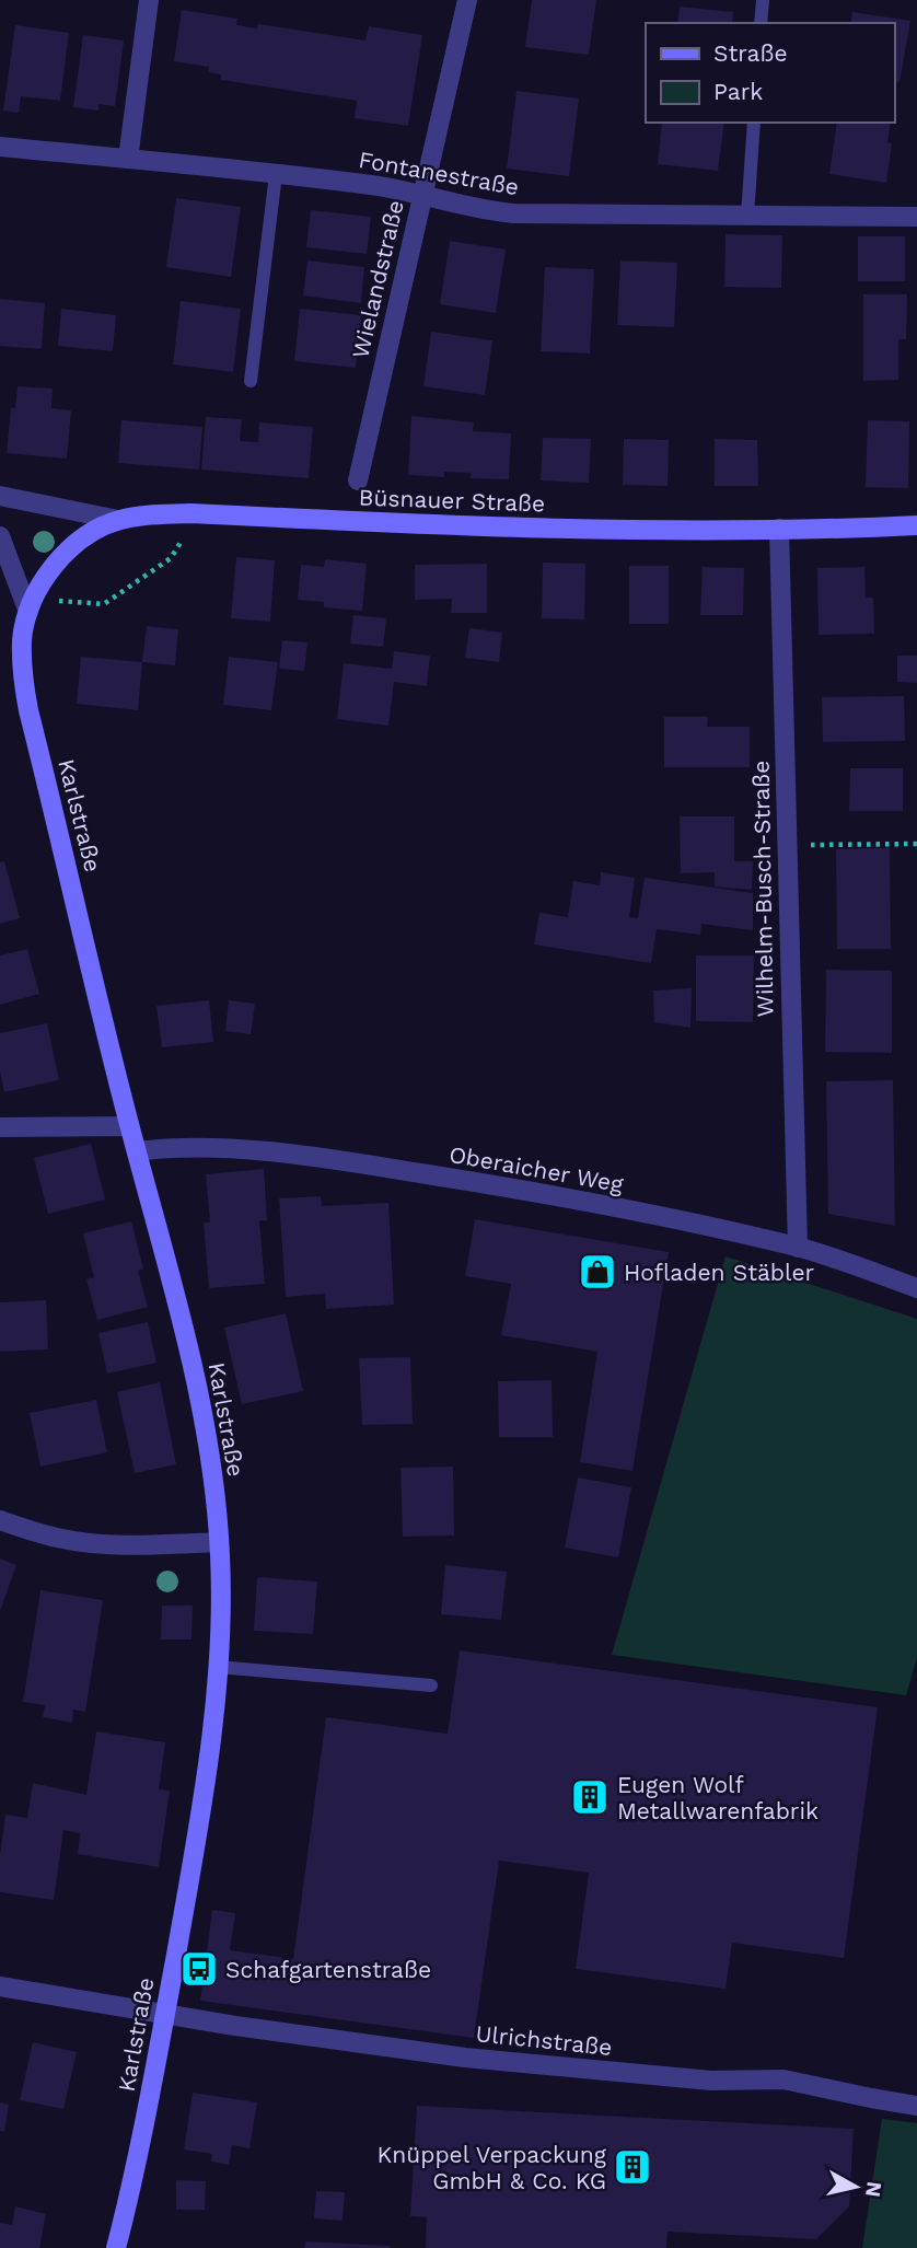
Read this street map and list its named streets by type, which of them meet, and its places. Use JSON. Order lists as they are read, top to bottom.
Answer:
{
  "streets": {
    "main road": ["Büsnauer Straße", "Karlstraße"],
    "street": [
      "Fontanestraße",
      "Wielandstraße",
      "Wilhelm-Busch-Straße",
      "Oberaicher Weg",
      "Ulrichstraße"
    ]
  },
  "crossings": [
    ["Fontanestraße", "Wielandstraße"],
    ["Büsnauer Straße", "Karlstraße"],
    ["Büsnauer Straße", "Wilhelm-Busch-Straße"],
    ["Karlstraße", "Oberaicher Weg"],
    ["Karlstraße", "Ulrichstraße"],
    ["Wilhelm-Busch-Straße", "Oberaicher Weg"]
  ],
  "places": {
    "shop": ["Hofladen Stäbler"],
    "building": ["Eugen Wolf Metallwarenfabrik", "Knüppel Verpackung GmbH & Co. KG"],
    "bus stop": ["Schafgartenstraße"]
  },
  "legend": ["Straße", "Park"],
  "north": "right"
}
